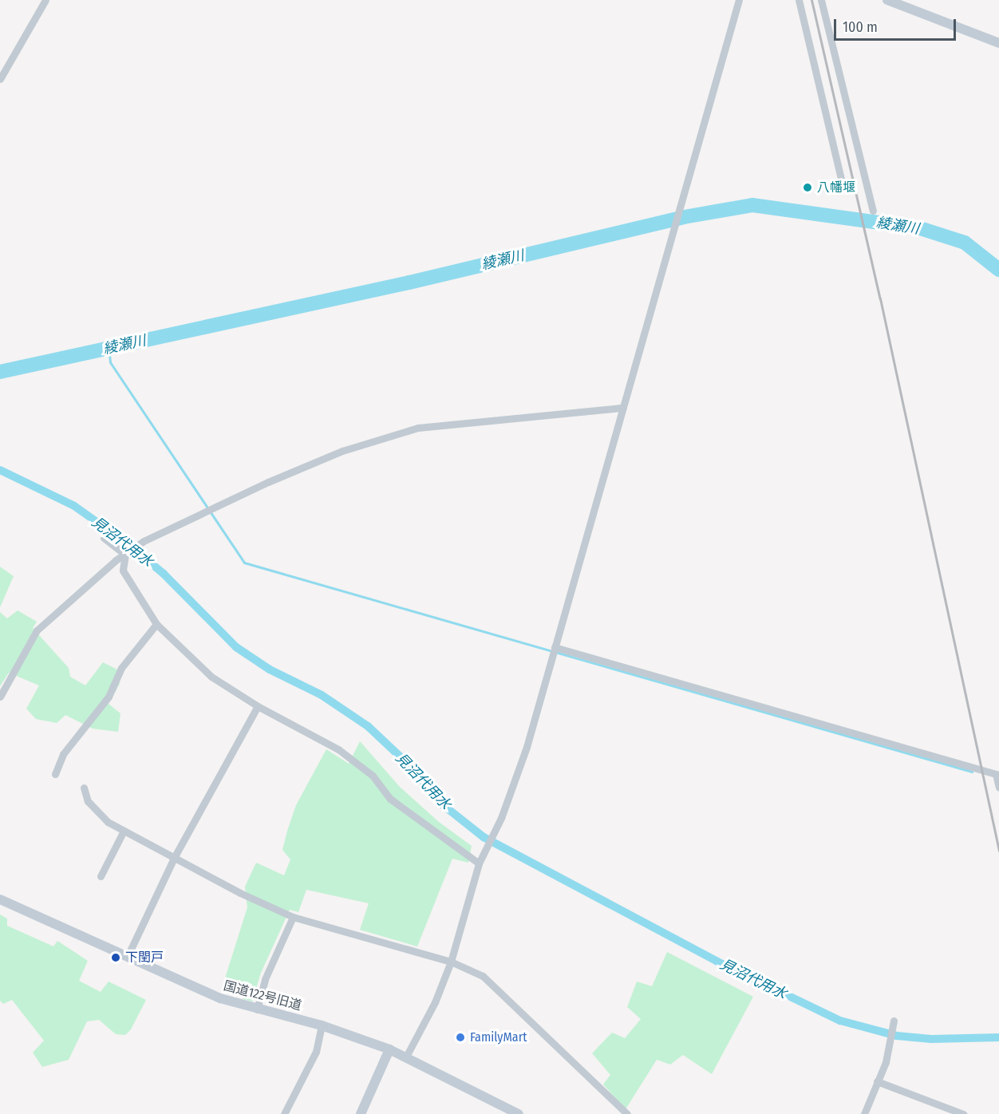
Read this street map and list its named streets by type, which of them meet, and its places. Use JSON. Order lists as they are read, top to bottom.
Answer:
{
  "streets": {
    "street": ["国道122号旧道"]
  },
  "water": ["綾瀬川", "見沼代用水"],
  "places": ["八幡堰", "下閏戸", "FamilyMart"],
  "scale_bar": "100 m"
}
